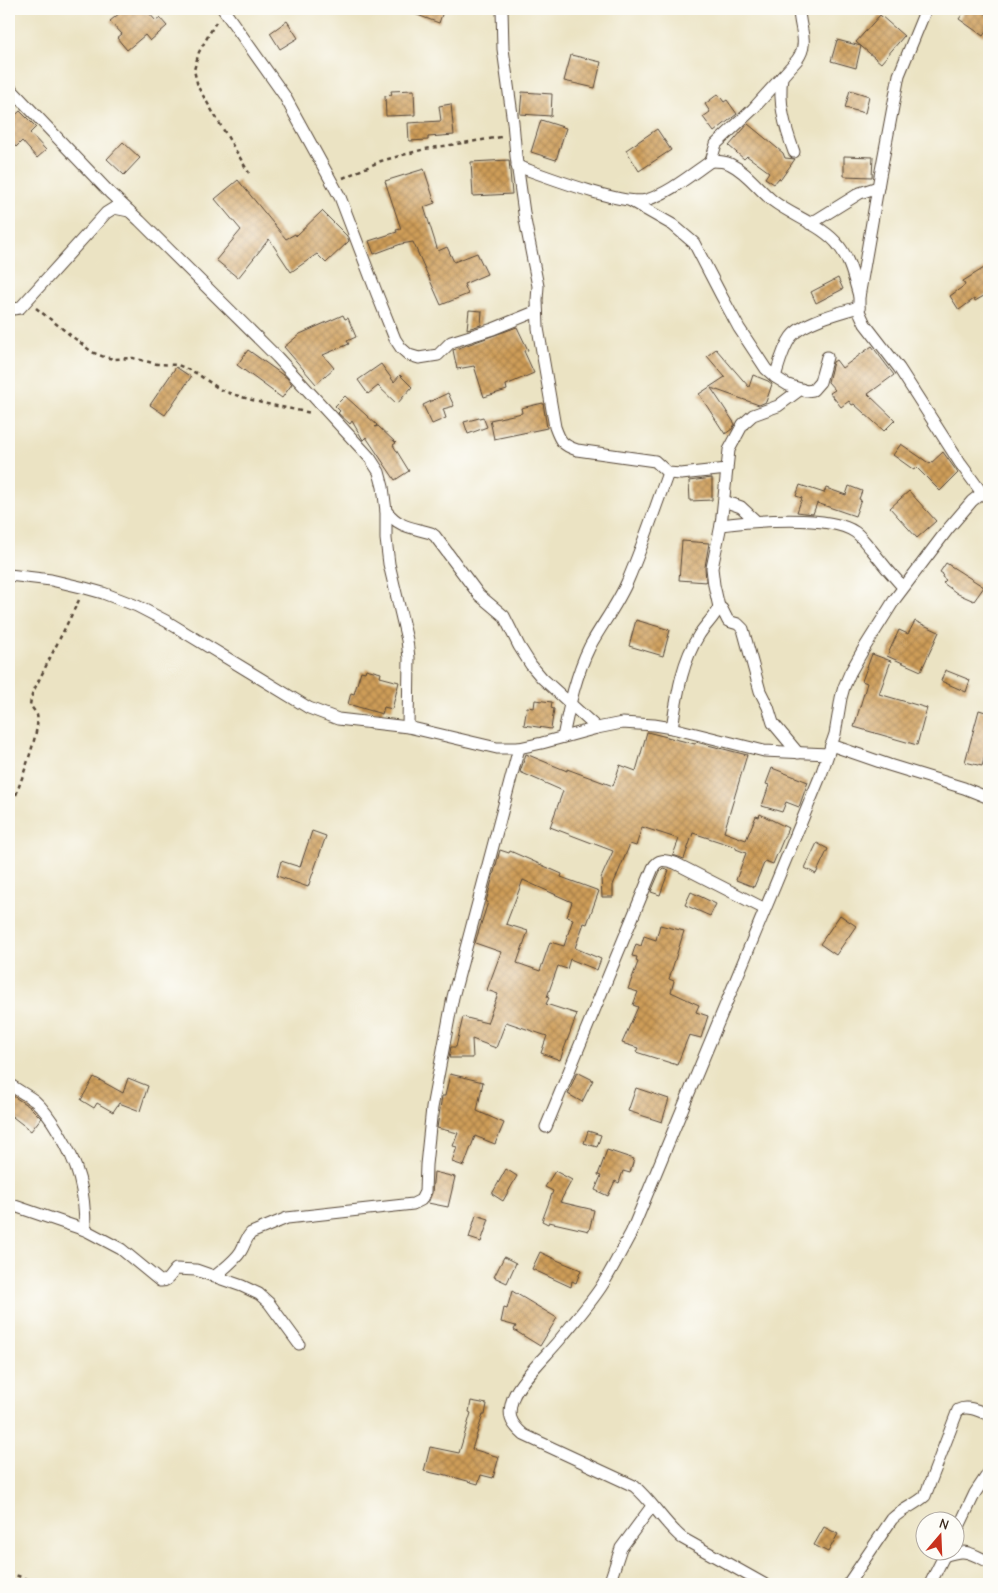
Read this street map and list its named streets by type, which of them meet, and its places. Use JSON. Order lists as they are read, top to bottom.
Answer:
{
  "north": "top"
}
